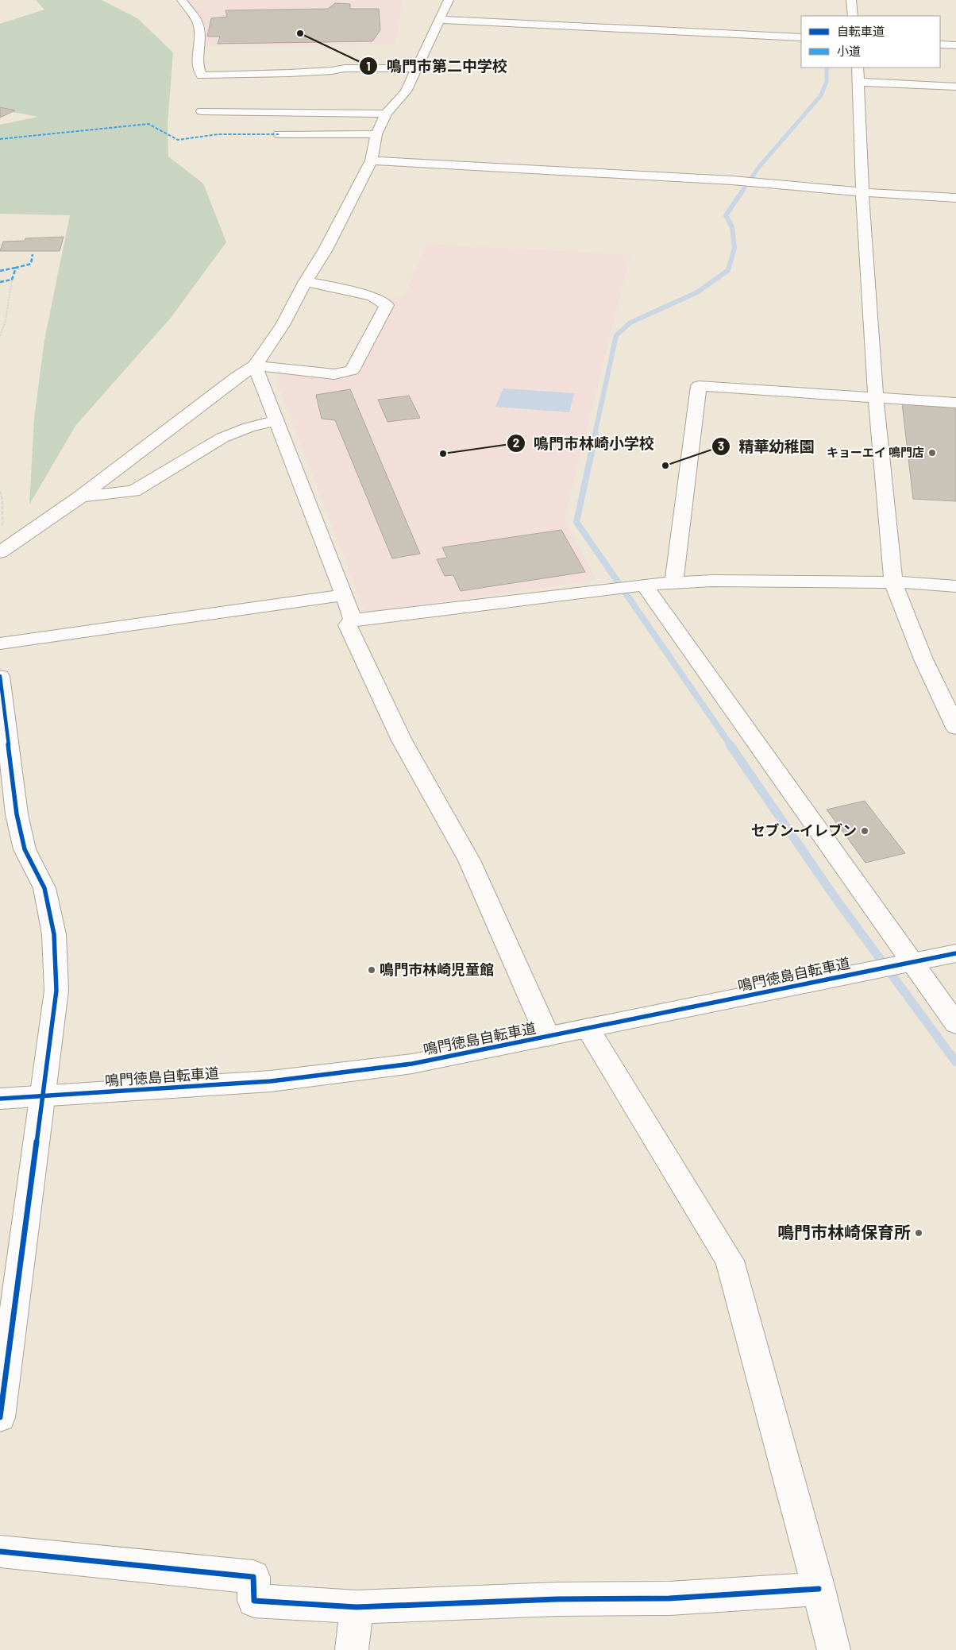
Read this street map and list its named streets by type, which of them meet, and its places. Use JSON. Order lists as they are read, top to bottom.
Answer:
{
  "streets": {
    "street": ["鳴門徳島自転車道"]
  },
  "places": [
    "鳴門市第二中学校",
    "キョーエイ 鳴門店",
    "鳴門市林崎小学校",
    "精華幼稚園",
    "セブン-イレブン",
    "鳴門市林崎児童館",
    "鳴門市林崎保育所"
  ],
  "legend": ["自転車道", "小道"]
}
